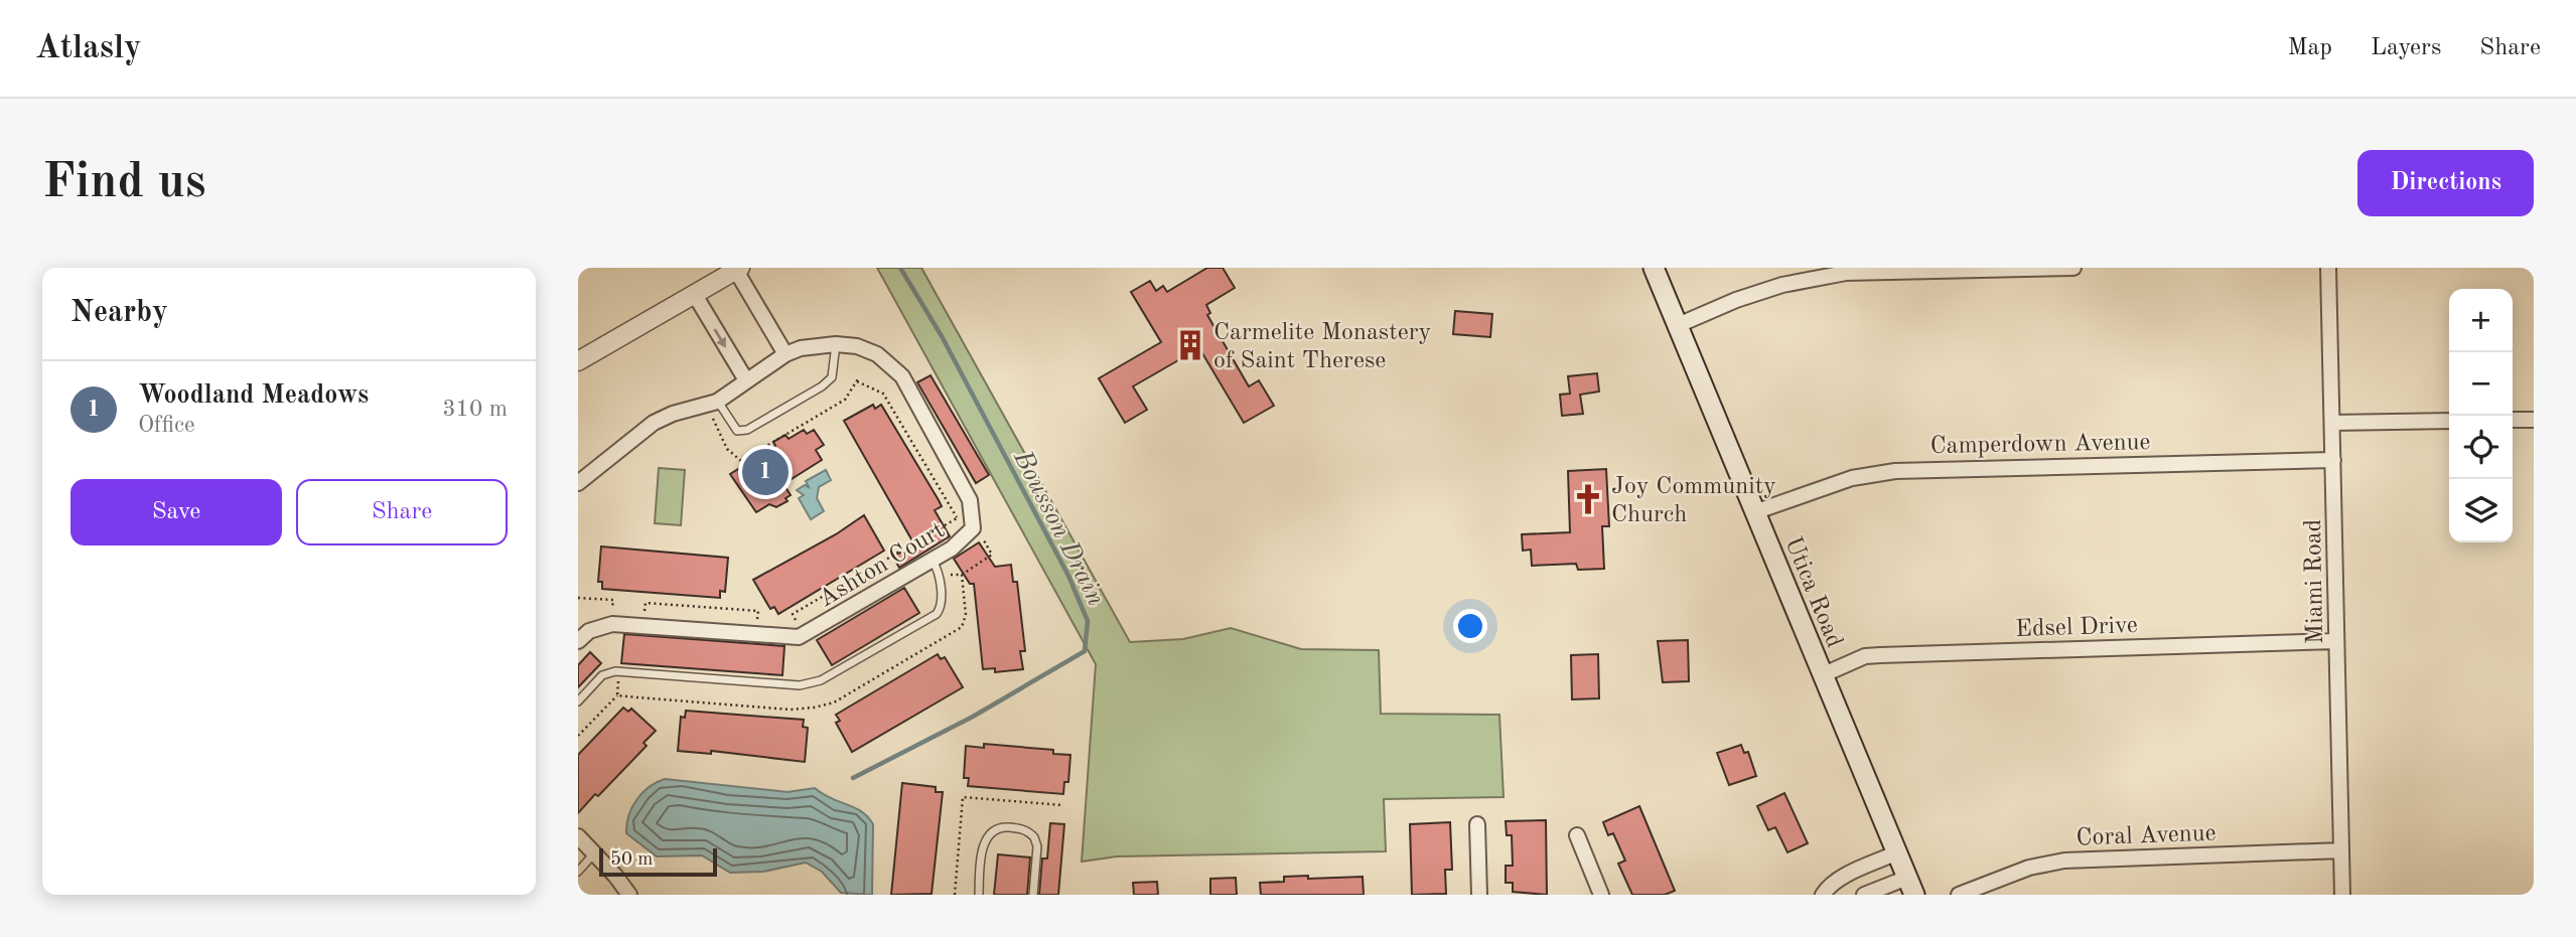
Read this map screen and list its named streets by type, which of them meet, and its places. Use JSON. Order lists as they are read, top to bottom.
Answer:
{
  "streets": {
    "main road": ["Utica Road"],
    "street": [
      "Camperdown Avenue",
      "Ashton Court",
      "Miami Road",
      "Edsel Drive",
      "Coral Avenue"
    ]
  },
  "crossings": [
    ["Camperdown Avenue", "Miami Road"],
    ["Camperdown Avenue", "Utica Road"],
    ["Miami Road", "Edsel Drive"],
    ["Miami Road", "Coral Avenue"],
    ["Utica Road", "Edsel Drive"]
  ],
  "water": ["Bousson Drain"],
  "places": {
    "building": ["Carmelite Monastery of Saint Therese"],
    "church": ["Joy Community Church"]
  },
  "scale_bar": "50 m",
  "page": {
    "header": "Atlasly",
    "nav": ["Map", "Layers", "Share"],
    "buttons": [
      "Directions",
      ["Save", "Share"]
    ],
    "title": "Find us",
    "heading": "Nearby",
    "map_buttons": ["+", "−"],
    "list": [
      {
        "mark": "1",
        "name": "Woodland Meadows",
        "note": "Office",
        "value": "310 m"
      }
    ],
    "pins": "1",
    "scale": "50 m"
  }
}
